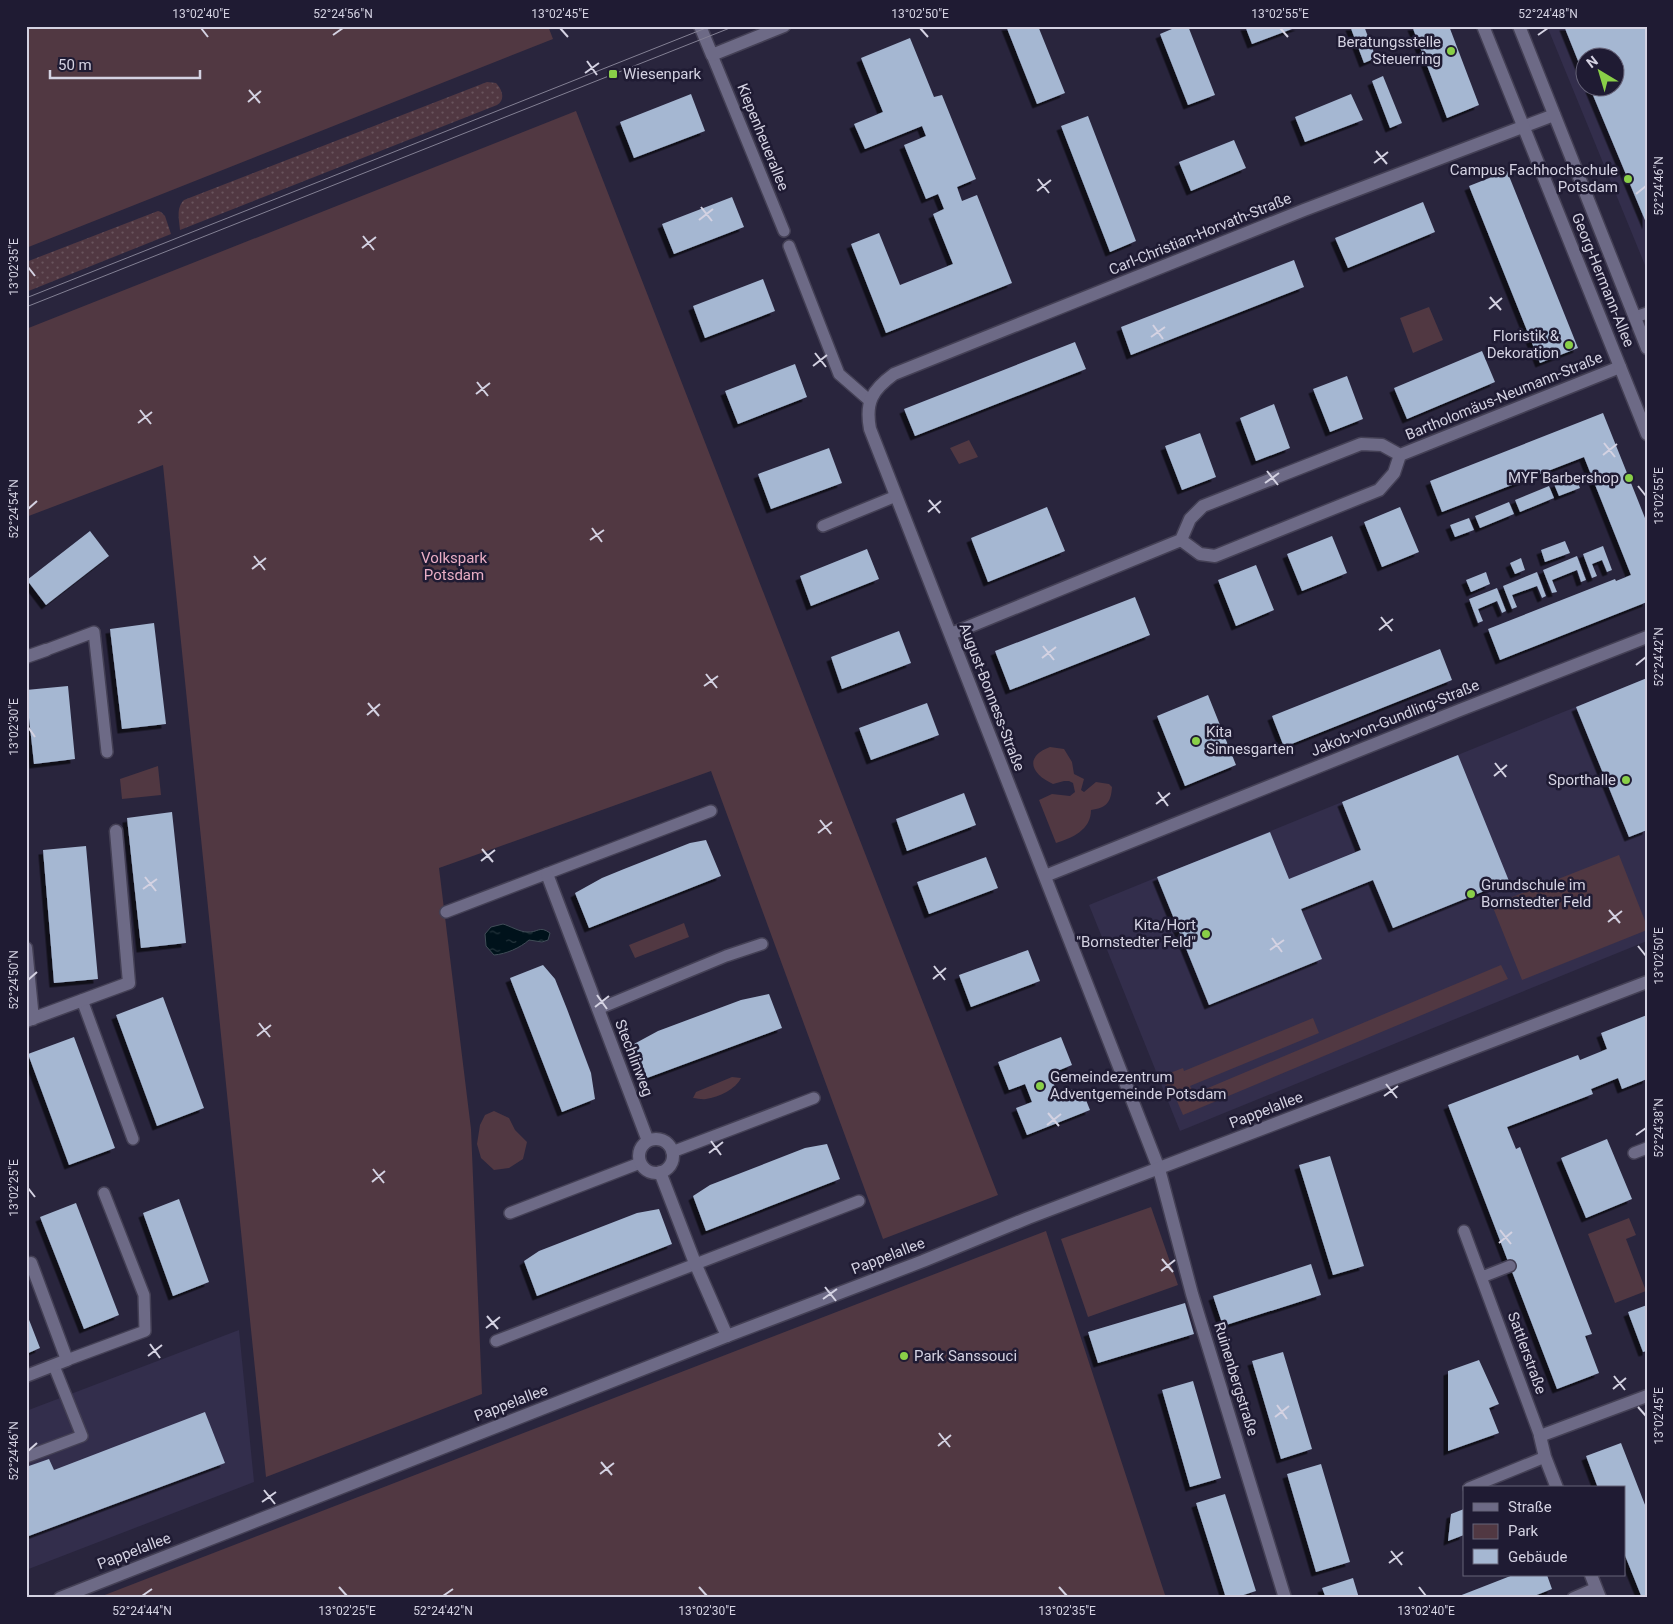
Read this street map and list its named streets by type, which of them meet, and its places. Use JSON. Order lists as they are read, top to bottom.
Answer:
{
  "streets": {
    "street": [
      "Kiepenheuerallee",
      "Carl-Christian-Horvath-Straße",
      "Georg-Hermann-Allee",
      "Bartholomäus-Neumann-Straße",
      "August-Bonness-Straße",
      "Jakob-von-Gundling-Straße",
      "Stechlinweg",
      "Pappelallee",
      "Sattlerstraße",
      "Ruinenbergstraße"
    ]
  },
  "crossings": [
    ["Carl-Christian-Horvath-Straße", "Georg-Hermann-Allee"],
    ["Carl-Christian-Horvath-Straße", "August-Bonness-Straße"],
    ["Georg-Hermann-Allee", "Bartholomäus-Neumann-Straße"],
    ["August-Bonness-Straße", "Jakob-von-Gundling-Straße"],
    ["August-Bonness-Straße", "Pappelallee"],
    ["August-Bonness-Straße", "Ruinenbergstraße"],
    ["Pappelallee", "Ruinenbergstraße"]
  ],
  "parks": ["Volkspark Potsdam"],
  "places": {
    "other": [
      "Beratungsstelle Steuerring",
      "Campus Fachhochschule Potsdam",
      "Floristik & Dekoration",
      "MYF Barbershop",
      "Kita Sinnesgarten",
      "Sporthalle",
      "Grundschule im Bornstedter Feld",
      "Kita/Hort \"Bornstedter Feld\"",
      "Gemeindezentrum Adventgemeinde Potsdam",
      "Park Sanssouci"
    ],
    "transit": ["Wiesenpark"]
  },
  "legend": ["Straße", "Park", "Gebäude"],
  "scale_bar": "50 m",
  "north": "top left",
  "coordinates": [
    "13°02'40\"E",
    "52°24'56\"N",
    "13°02'45\"E",
    "13°02'50\"E",
    "13°02'55\"E",
    "52°24'48\"N",
    "52°24'46\"N",
    "13°02'35\"E",
    "52°24'54\"N",
    "52°24'42\"N",
    "13°02'30\"E",
    "52°24'50\"N",
    "52°24'38\"N",
    "13°02'25\"E",
    "52°24'44\"N"
  ]
}
